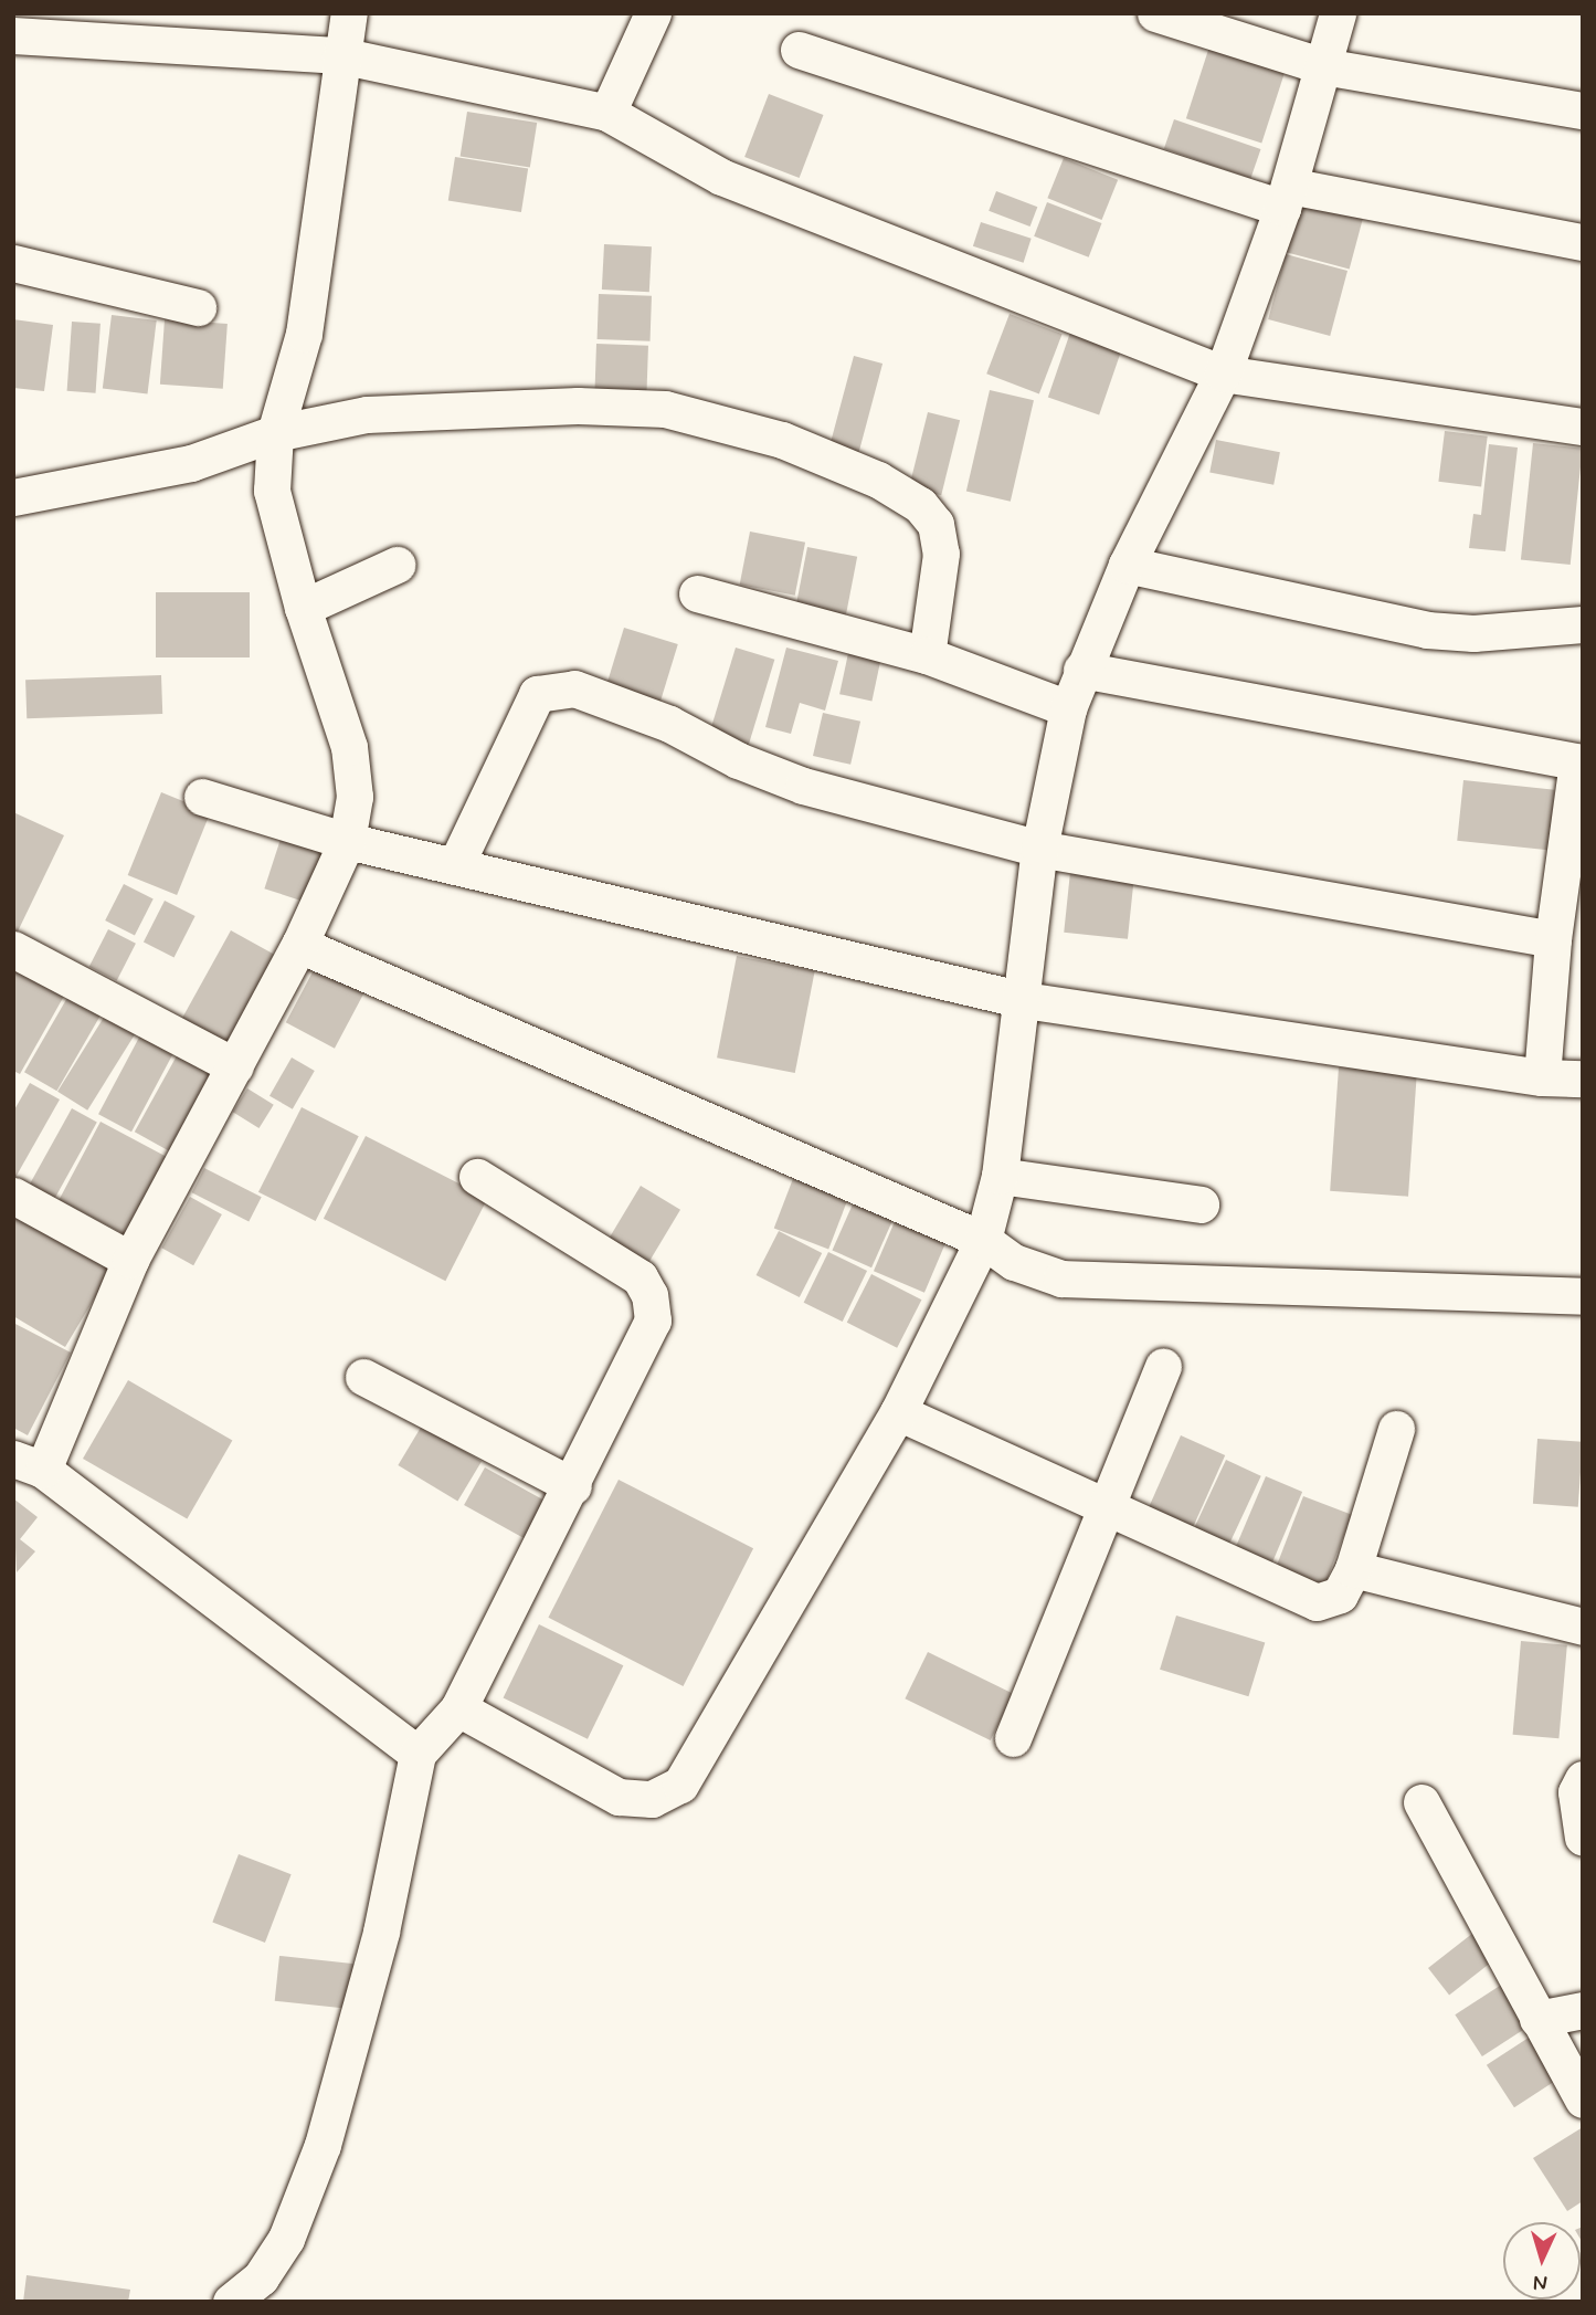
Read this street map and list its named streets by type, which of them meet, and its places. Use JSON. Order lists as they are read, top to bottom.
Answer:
{
  "north": "bottom"
}
